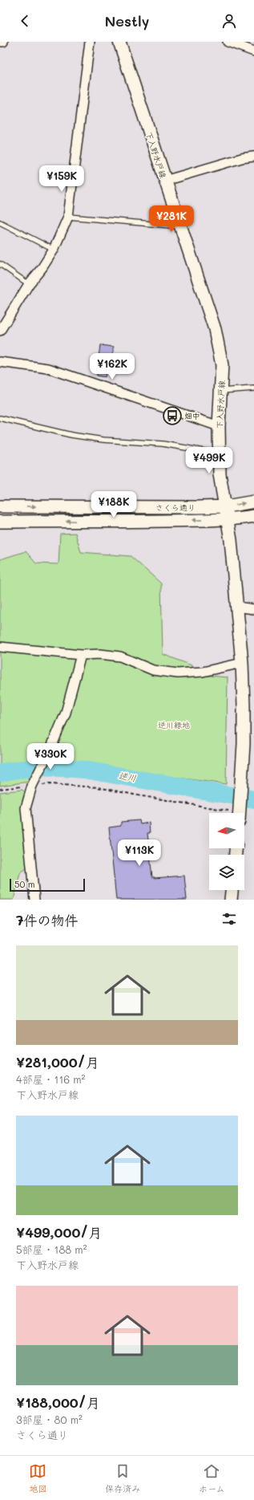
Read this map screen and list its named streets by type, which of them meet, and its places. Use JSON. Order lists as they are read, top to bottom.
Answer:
{
  "streets": {
    "main road": ["下入野水戸線", "さくら通り"]
  },
  "crossings": [
    ["下入野水戸線", "さくら通り"]
  ],
  "water": ["逆川"],
  "parks": ["逆川緑地"],
  "places": {
    "bus stop": ["畑中"]
  },
  "scale_bar": "50 m",
  "north": "left",
  "page": {
    "header": "Nestly",
    "price": [
      "¥159K",
      "¥281K",
      "¥162K",
      "¥499K",
      "¥188K",
      "¥330K",
      "¥113K"
    ],
    "scale": "50 m",
    "heading": "7件の物件",
    "list": [
      {
        "name": "¥281,000/月",
        "note": "4部屋 · 116 m² · 下入野水戸線"
      },
      {
        "name": "¥499,000/月",
        "note": "5部屋 · 188 m² · 下入野水戸線"
      },
      {
        "name": "¥188,000/月",
        "note": "3部屋 · 80 m² · さくら通り"
      }
    ],
    "tabs": ["地図", "保存済み", "ホーム"]
  }
}
